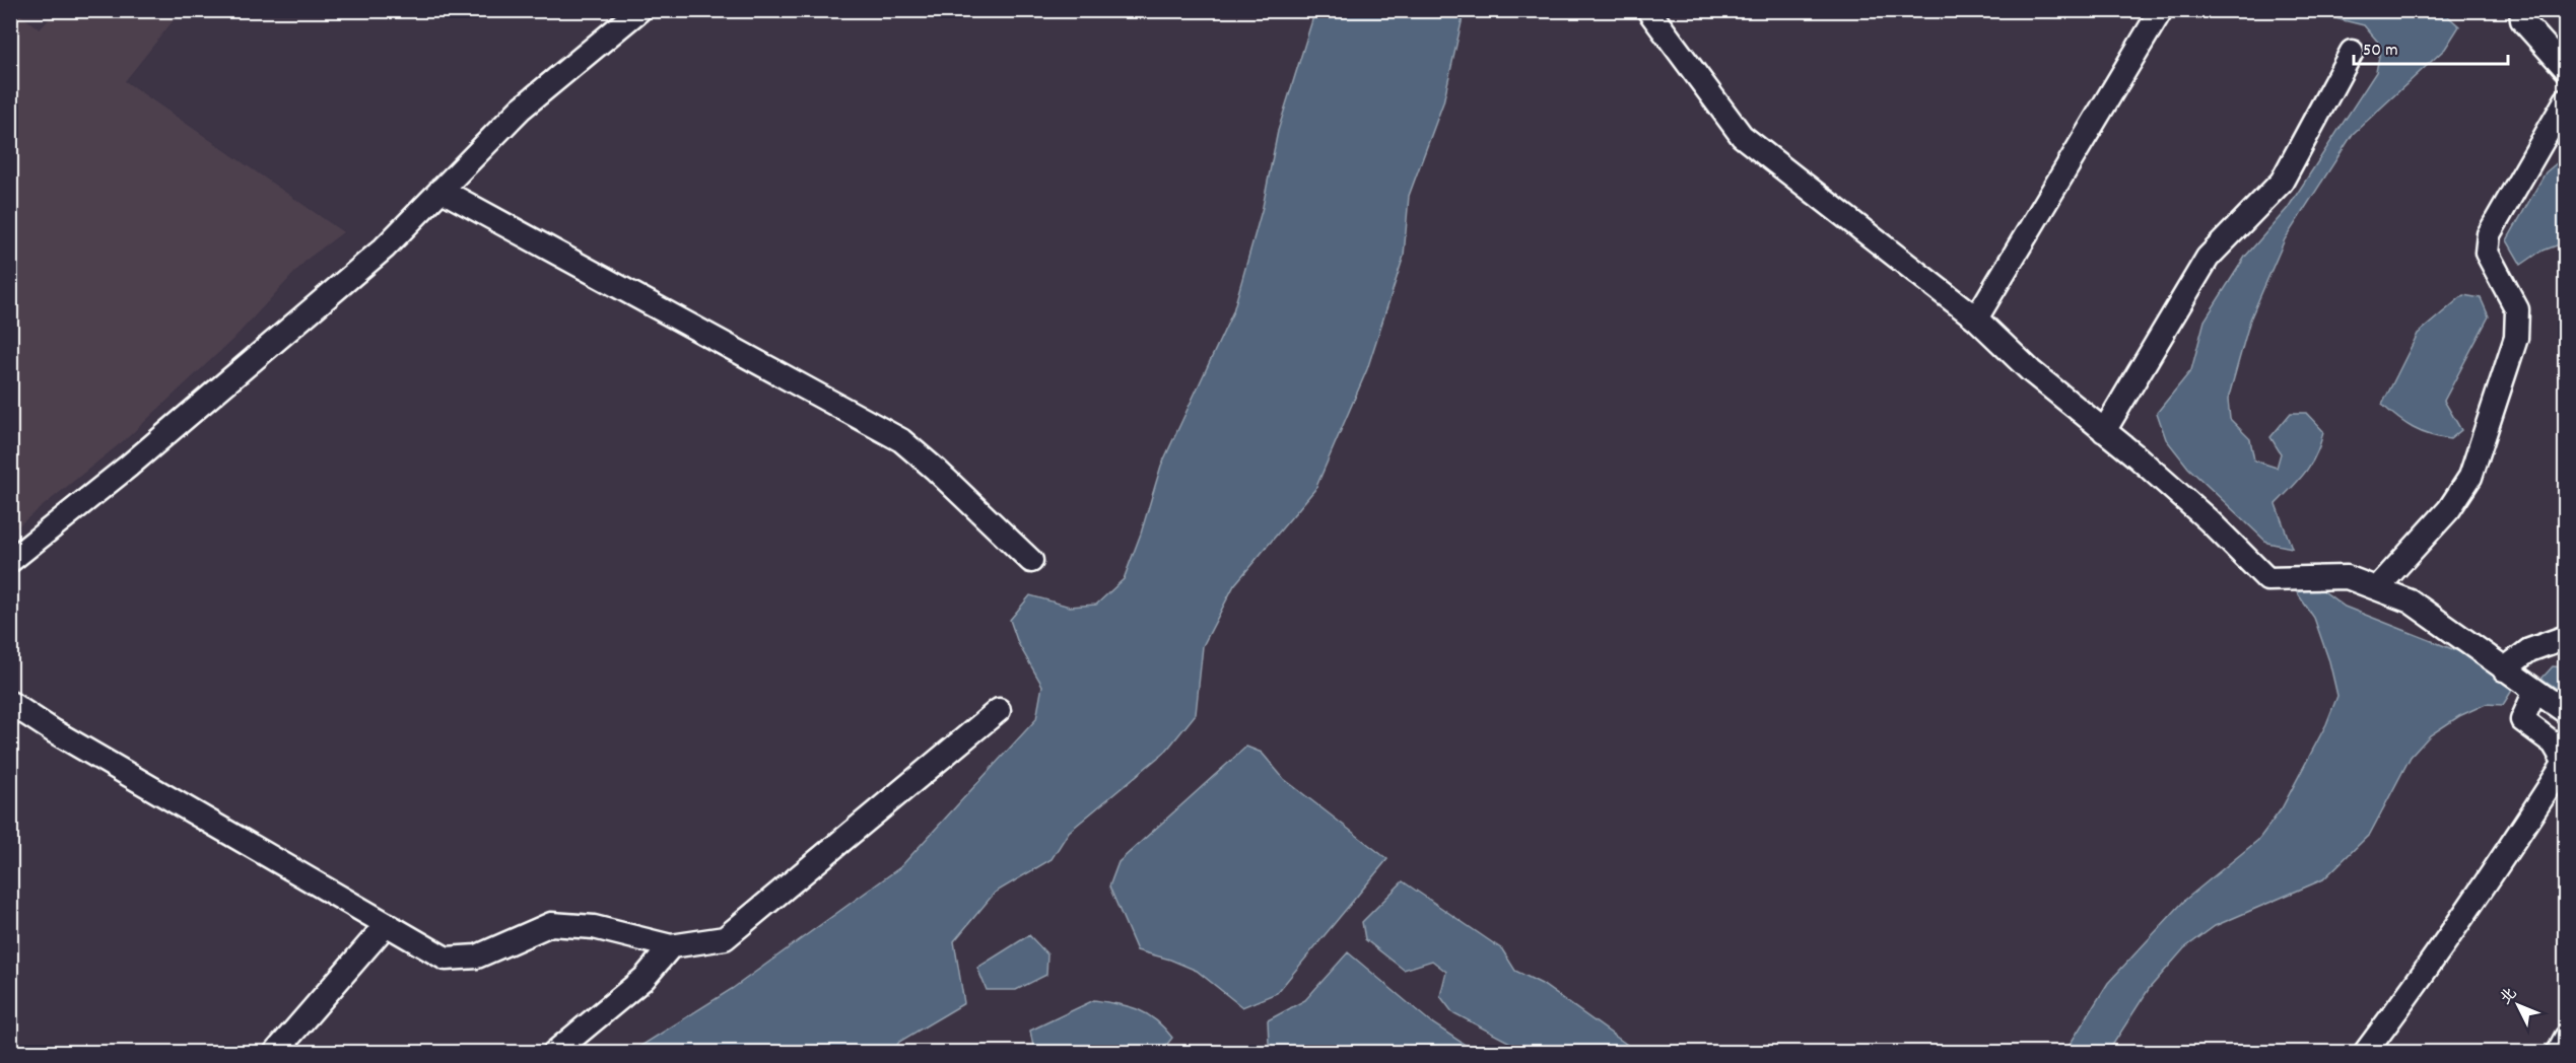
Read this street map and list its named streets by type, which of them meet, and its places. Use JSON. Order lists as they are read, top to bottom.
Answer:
{
  "scale_bar": "50 m",
  "north": "top left"
}
